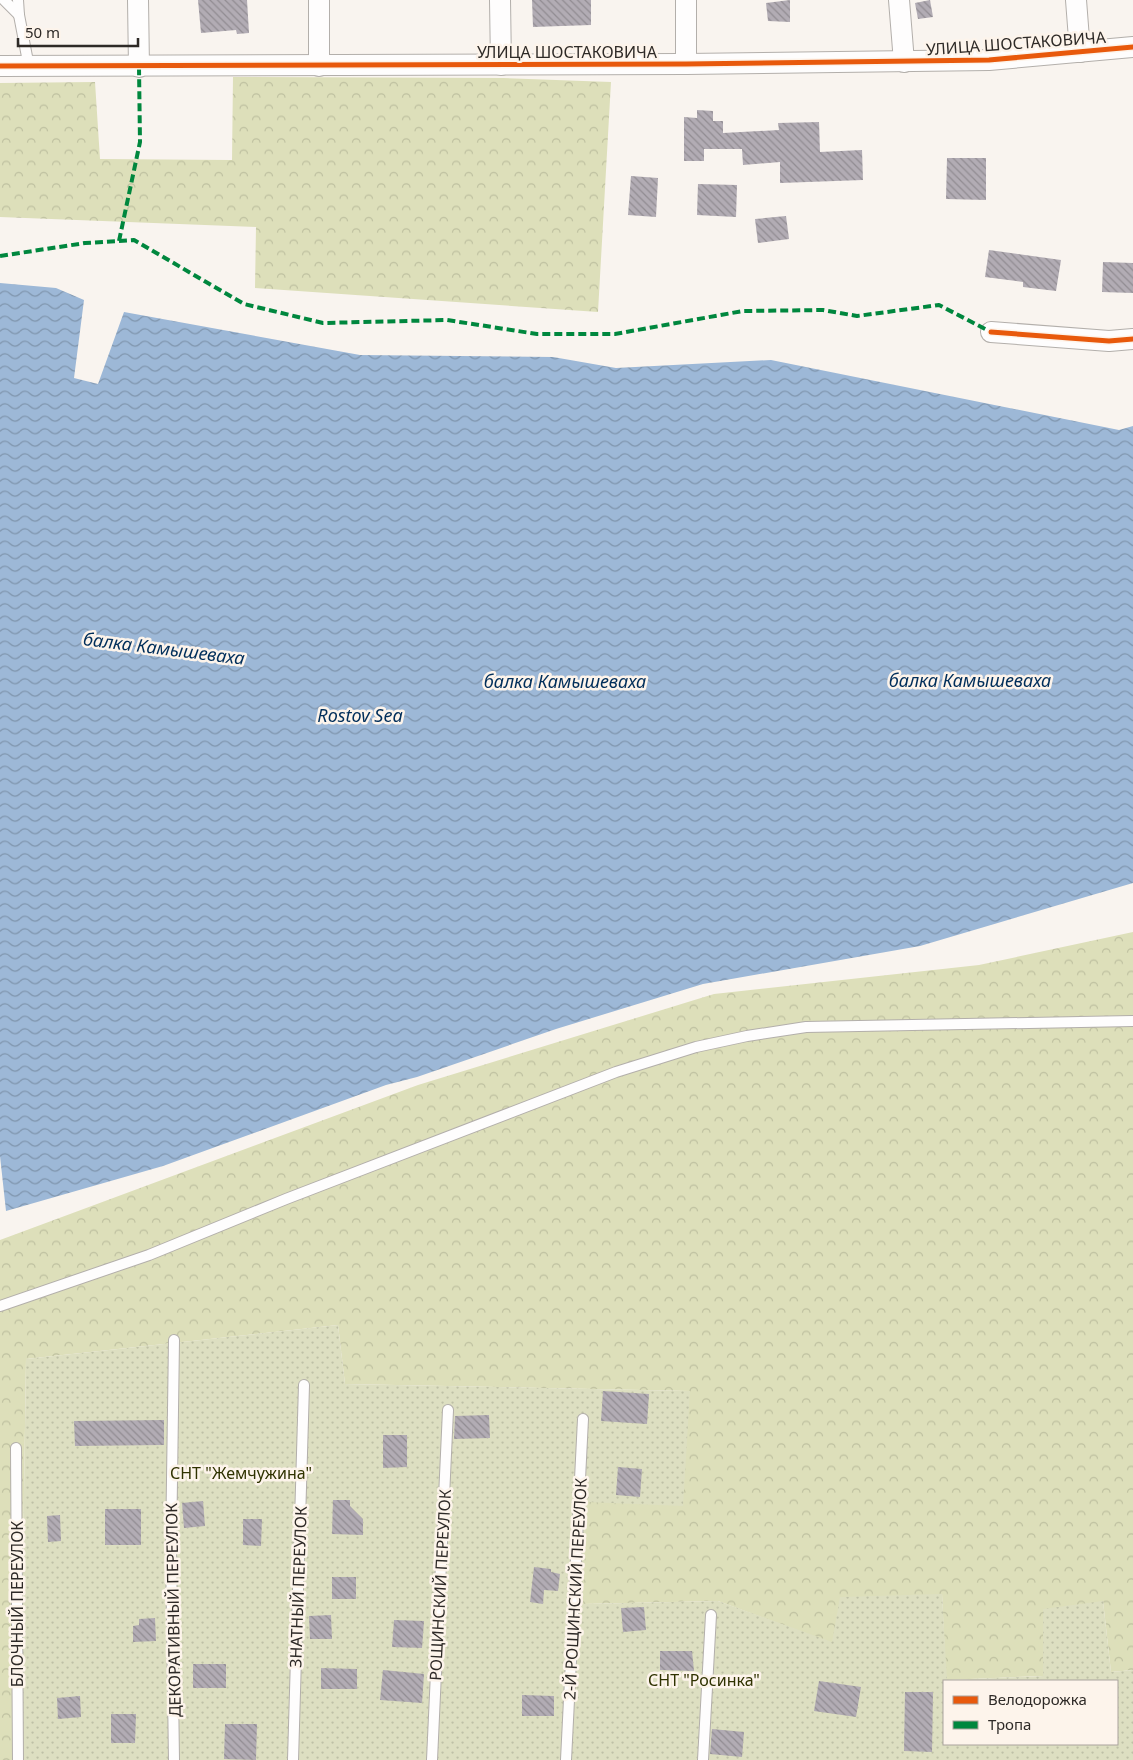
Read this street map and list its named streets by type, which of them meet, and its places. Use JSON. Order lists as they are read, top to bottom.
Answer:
{
  "streets": {
    "street": ["УЛИЦА ШОСТАКОВИЧА"],
    "lane": [
      "РОЩИНСКИЙ ПЕРЕУЛОК",
      "ЗНАТНЫЙ ПЕРЕУЛОК",
      "2-Й РОЩИНСКИЙ ПЕРЕУЛОК",
      "БЛОЧНЫЙ ПЕРЕУЛОК",
      "ДЕКОРАТИВНЫЙ ПЕРЕУЛОК"
    ]
  },
  "water": ["балка Камышеваха", "Rostov Sea"],
  "parks": ["СНТ \"Жемчужина\"", "СНТ \"Росинка\""],
  "legend": ["Велодорожка", "Тропа"],
  "scale_bar": "50 m"
}
